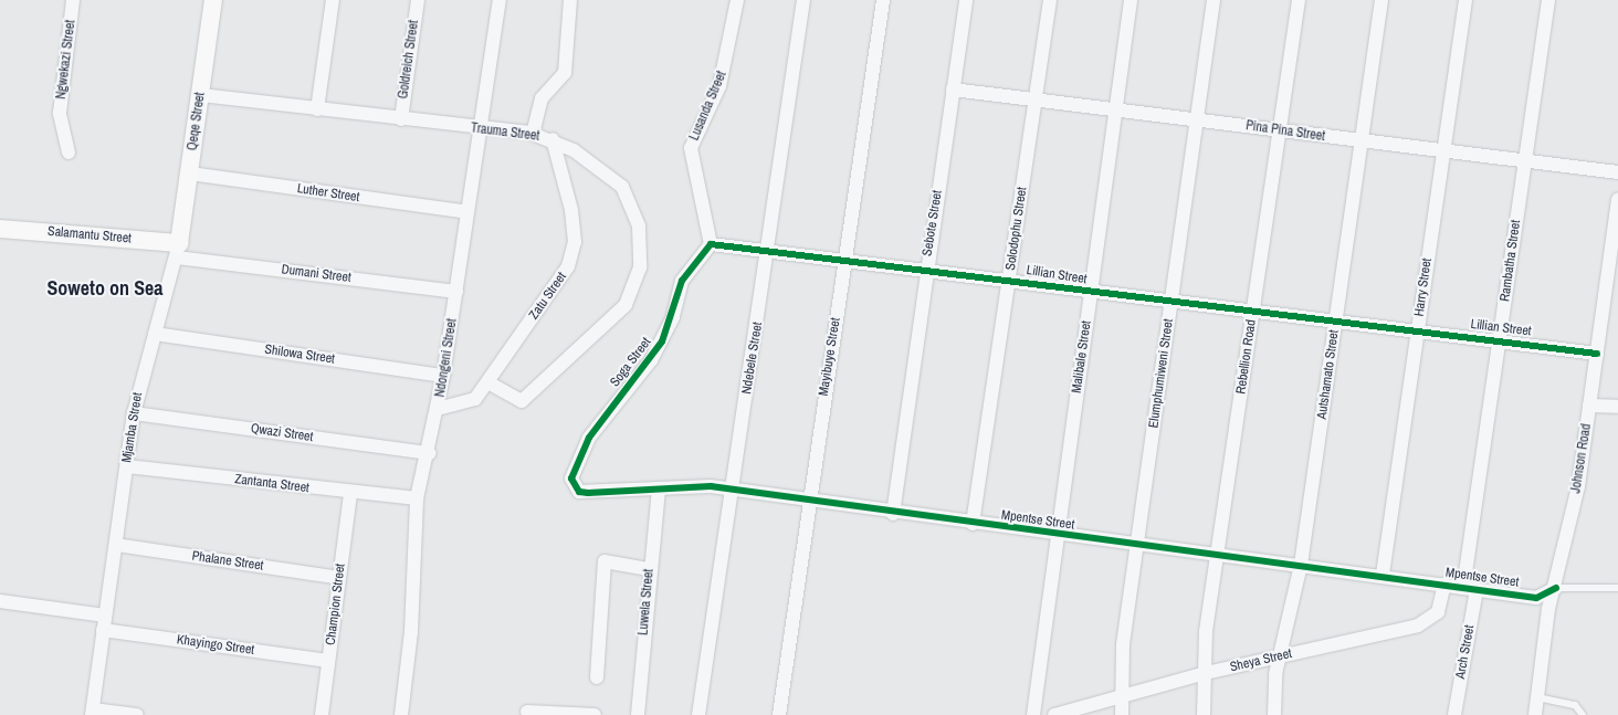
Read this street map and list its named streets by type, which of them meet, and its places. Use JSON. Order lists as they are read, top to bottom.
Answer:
{
  "streets": {
    "street": [
      "Ngwekazi Street",
      "Goldreich Street",
      "Lusanda Street",
      "Qeqe Street",
      "Pina Pina Street",
      "Trauma Street",
      "Luther Street",
      "Sebote Street",
      "Solodophu Street",
      "Salamantu Street",
      "Rambatha Street",
      "Dumani Street",
      "Lillian Street",
      "Harry Street",
      "Zatu Street",
      "Shilowa Street",
      "Mayibuye Street",
      "Malibale Street",
      "Rebellion Road",
      "Ndongeni Street",
      "Ndebele Street",
      "Soga Street",
      "Elumphumiweni Street",
      "Autshamato Street",
      "Mjamba Street",
      "Qwazi Street",
      "Johnson Road",
      "Zantanta Street",
      "Mpentse Street",
      "Phalane Street",
      "Luwela Street",
      "Champion Street",
      "Khayingo Street",
      "Arch Street",
      "Sheya Street"
    ]
  },
  "crossings": [
    ["Goldreich Street", "Trauma Street"],
    ["Lusanda Street", "Lillian Street"],
    ["Lusanda Street", "Soga Street"],
    ["Qeqe Street", "Trauma Street"],
    ["Qeqe Street", "Luther Street"],
    ["Qeqe Street", "Salamantu Street"],
    ["Qeqe Street", "Dumani Street"],
    ["Qeqe Street", "Mjamba Street"],
    ["Pina Pina Street", "Sebote Street"],
    ["Pina Pina Street", "Solodophu Street"],
    ["Pina Pina Street", "Rambatha Street"],
    ["Pina Pina Street", "Harry Street"],
    ["Pina Pina Street", "Malibale Street"],
    ["Pina Pina Street", "Rebellion Road"],
    ["Pina Pina Street", "Elumphumiweni Street"],
    ["Pina Pina Street", "Autshamato Street"],
    ["Trauma Street", "Zatu Street"],
    ["Trauma Street", "Ndongeni Street"],
    ["Luther Street", "Ndongeni Street"],
    ["Sebote Street", "Lillian Street"],
    ["Sebote Street", "Mpentse Street"],
    ["Solodophu Street", "Lillian Street"],
    ["Solodophu Street", "Mpentse Street"],
    ["Salamantu Street", "Dumani Street"],
    ["Salamantu Street", "Mjamba Street"],
    ["Rambatha Street", "Lillian Street"],
    ["Rambatha Street", "Mpentse Street"],
    ["Rambatha Street", "Arch Street"],
    ["Dumani Street", "Ndongeni Street"],
    ["Dumani Street", "Mjamba Street"],
    ["Lillian Street", "Harry Street"],
    ["Lillian Street", "Mayibuye Street"],
    ["Lillian Street", "Malibale Street"],
    ["Lillian Street", "Rebellion Road"],
    ["Lillian Street", "Ndebele Street"],
    ["Lillian Street", "Soga Street"],
    ["Lillian Street", "Elumphumiweni Street"],
    ["Lillian Street", "Autshamato Street"],
    ["Lillian Street", "Johnson Road"],
    ["Harry Street", "Mpentse Street"],
    ["Zatu Street", "Ndongeni Street"],
    ["Shilowa Street", "Ndongeni Street"],
    ["Shilowa Street", "Mjamba Street"],
    ["Mayibuye Street", "Mpentse Street"],
    ["Malibale Street", "Mpentse Street"],
    ["Rebellion Road", "Mpentse Street"],
    ["Rebellion Road", "Sheya Street"],
    ["Ndongeni Street", "Qwazi Street"],
    ["Ndongeni Street", "Zantanta Street"],
    ["Ndebele Street", "Mpentse Street"],
    ["Soga Street", "Mpentse Street"],
    ["Elumphumiweni Street", "Mpentse Street"],
    ["Elumphumiweni Street", "Sheya Street"],
    ["Autshamato Street", "Mpentse Street"],
    ["Autshamato Street", "Sheya Street"],
    ["Mjamba Street", "Qwazi Street"],
    ["Mjamba Street", "Zantanta Street"],
    ["Mjamba Street", "Phalane Street"],
    ["Mjamba Street", "Khayingo Street"],
    ["Johnson Road", "Mpentse Street"],
    ["Zantanta Street", "Champion Street"],
    ["Mpentse Street", "Luwela Street"],
    ["Mpentse Street", "Arch Street"],
    ["Mpentse Street", "Sheya Street"],
    ["Phalane Street", "Champion Street"],
    ["Champion Street", "Khayingo Street"]
  ],
  "districts": ["Soweto on Sea"]
}
